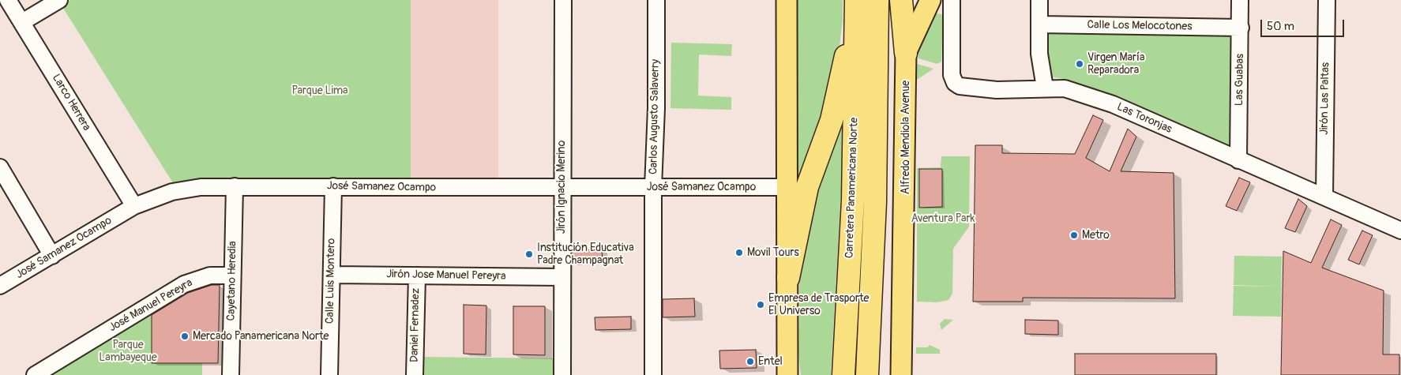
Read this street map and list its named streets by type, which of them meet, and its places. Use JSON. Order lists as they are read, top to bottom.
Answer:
{
  "streets": {
    "highway": ["Carretera Panamericana Norte"],
    "main road": ["Alfredo Mendiola Avenue"],
    "street": [
      "Calle Los Melocotones",
      "Las Guabas",
      "Jirón Las Paltas",
      "Larco Herrera",
      "Carlos Augusto Salaverry",
      "Las Toronjas",
      "José Samanez Ocampo",
      "Jirón Ignacio Merino",
      "Jirón Jose Manuel Pereyra",
      "Cayetano Heredia",
      "Calle Luis Montero",
      "José Manuel Pereyra",
      "Daniel Fernadez"
    ]
  },
  "crossings": [
    ["Calle Los Melocotones", "Las Guabas"],
    ["Las Guabas", "Las Toronjas"],
    ["Jirón Las Paltas", "Las Toronjas"],
    ["Larco Herrera", "José Samanez Ocampo"],
    ["Carlos Augusto Salaverry", "José Samanez Ocampo"],
    ["José Samanez Ocampo", "Jirón Ignacio Merino"],
    ["José Samanez Ocampo", "Cayetano Heredia"],
    ["José Samanez Ocampo", "Calle Luis Montero"],
    ["Jirón Ignacio Merino", "Jirón Jose Manuel Pereyra"],
    ["Jirón Jose Manuel Pereyra", "Calle Luis Montero"],
    ["Jirón Jose Manuel Pereyra", "Daniel Fernadez"],
    ["Cayetano Heredia", "José Manuel Pereyra"]
  ],
  "parks": ["Parque Lima", "Aventura Park", "Parque Lambayeque"],
  "places": [
    "Virgen María Reparadora",
    "Metro",
    "Movil Tours",
    "Institución Educativa Padre Champagnat",
    "Empresa de Trasporte El Universo",
    "Mercado Panamericana Norte",
    "Entel"
  ],
  "scale_bar": "50 m"
}
